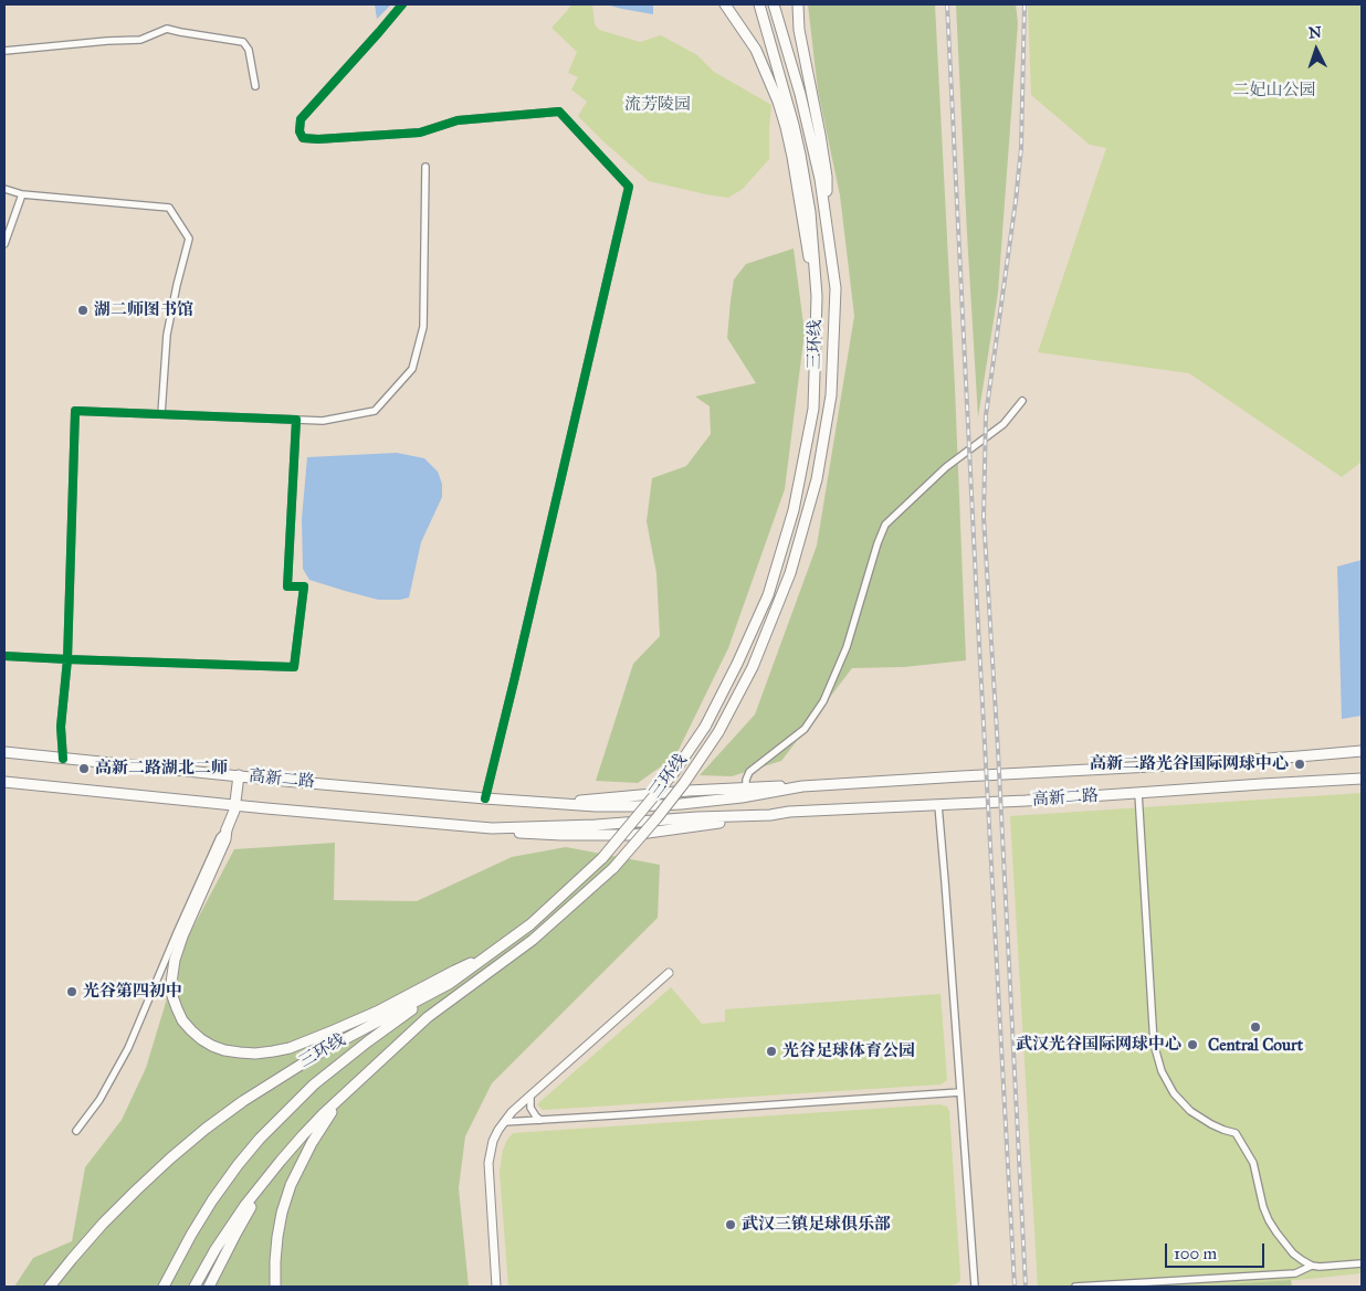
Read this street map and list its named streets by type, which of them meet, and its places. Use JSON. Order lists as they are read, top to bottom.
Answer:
{
  "streets": {
    "main road": ["三环线", "高新二路"]
  },
  "parks": ["二妃山公园", "流芳陵园"],
  "places": [
    "湖二师图书馆",
    "高新二路光谷国际网球中心",
    "高新二路湖北二师",
    "光谷第四初中",
    "Central Court",
    "武汉光谷国际网球中心",
    "光谷足球体育公园",
    "武汉三镇足球俱乐部"
  ],
  "scale_bar": "100 m",
  "north": "top"
}
